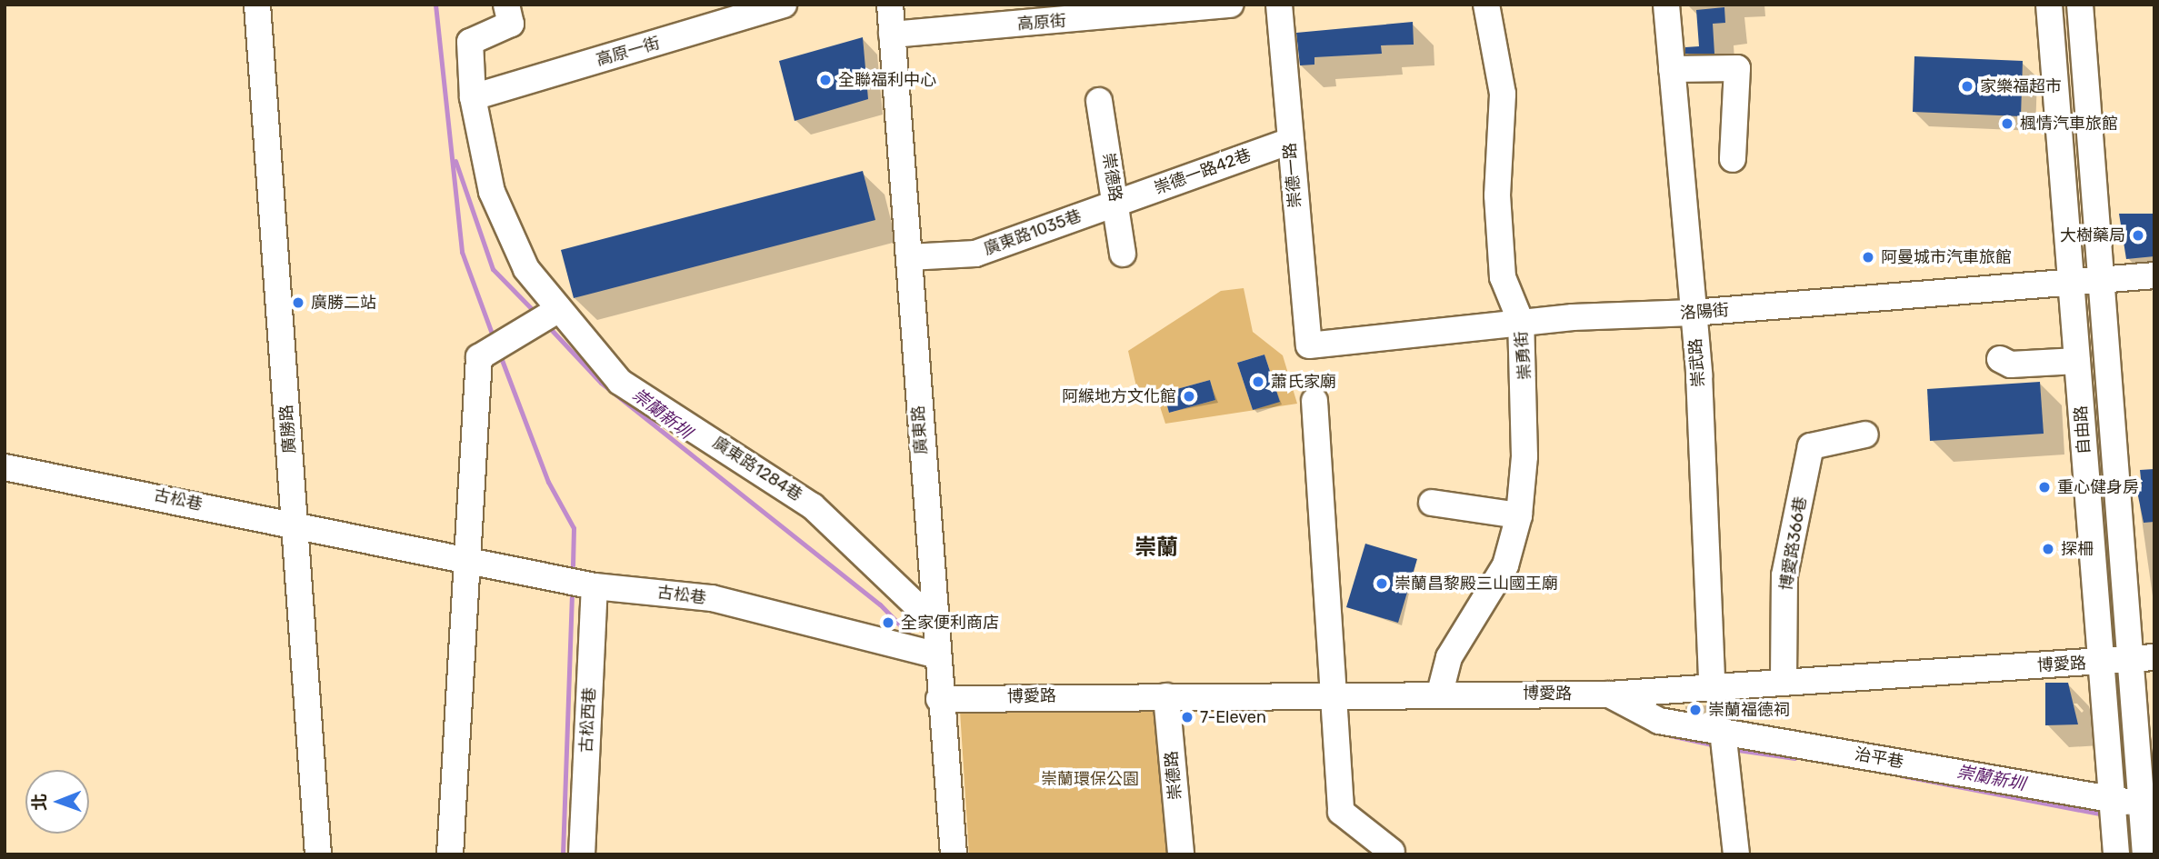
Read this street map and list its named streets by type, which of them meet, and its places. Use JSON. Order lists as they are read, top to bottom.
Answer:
{
  "streets": {
    "street": [
      "高原街",
      "高原一街",
      "崇德一路42巷",
      "崇德一路",
      "崇德路",
      "廣東路1035巷",
      "洛陽街",
      "崇勇街",
      "崇武路",
      "廣勝路",
      "廣東路",
      "自由路",
      "廣東路1284巷",
      "古松巷",
      "博愛路366巷",
      "博愛路",
      "古松西巷",
      "治平巷"
    ]
  },
  "crossings": [
    ["高原街", "廣東路"],
    ["高原一街", "廣東路1284巷"],
    ["崇德一路42巷", "崇德一路"],
    ["崇德一路42巷", "崇德路"],
    ["崇德一路42巷", "廣東路1035巷"],
    ["崇德一路", "洛陽街"],
    ["崇德路", "廣東路1035巷"],
    ["崇德路", "博愛路"],
    ["廣東路1035巷", "廣東路"],
    ["洛陽街", "崇勇街"],
    ["洛陽街", "崇武路"],
    ["洛陽街", "自由路"],
    ["崇勇街", "博愛路"],
    ["崇武路", "博愛路"],
    ["廣勝路", "古松巷"],
    ["廣東路", "廣東路1284巷"],
    ["廣東路", "古松巷"],
    ["廣東路", "博愛路"],
    ["自由路", "博愛路"],
    ["自由路", "治平巷"],
    ["古松巷", "古松西巷"],
    ["博愛路366巷", "博愛路"],
    ["博愛路", "治平巷"]
  ],
  "districts": ["崇蘭"],
  "water": ["崇蘭新圳"],
  "parks": ["崇蘭環保公園"],
  "places": [
    "全聯福利中心",
    "家樂福超市",
    "楓情汽車旅館",
    "大樹藥局",
    "阿曼城市汽車旅館",
    "廣勝二站",
    "蕭氏家廟",
    "阿緱地方文化館",
    "重心健身房",
    "探柵",
    "崇蘭昌黎殿三山國王廟",
    "全家便利商店",
    "崇蘭福德祠",
    "7-Eleven"
  ],
  "north": "left"
}
